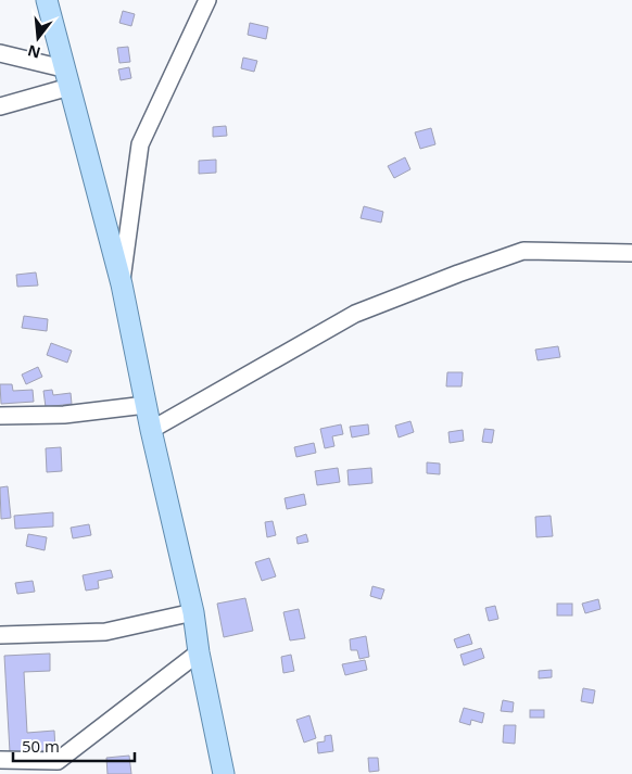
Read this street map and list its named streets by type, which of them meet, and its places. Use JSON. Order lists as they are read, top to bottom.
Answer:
{
  "scale_bar": "50 m",
  "north": "bottom"
}
